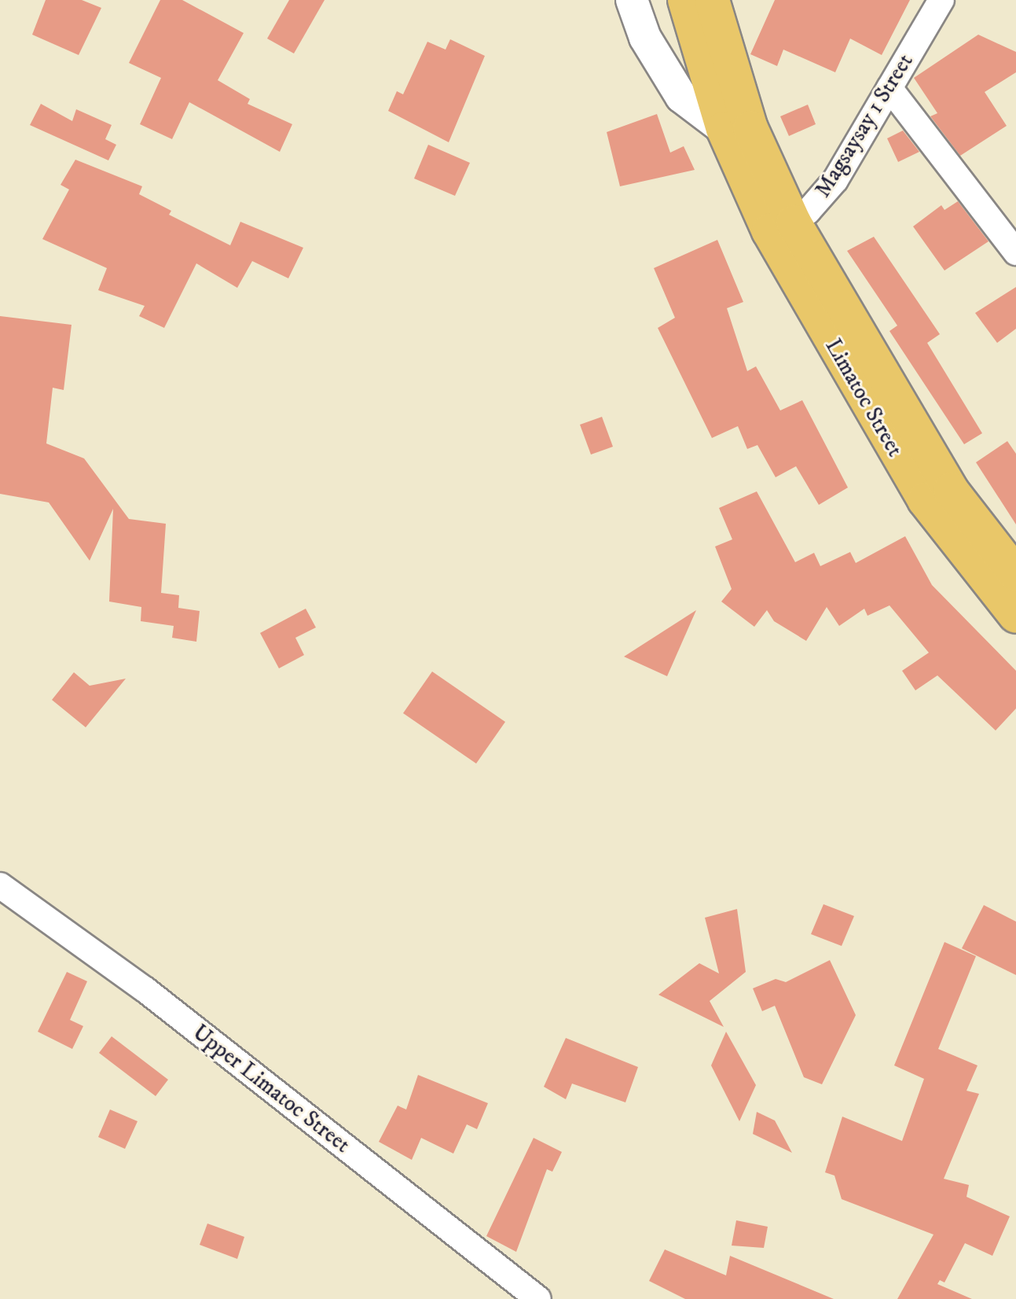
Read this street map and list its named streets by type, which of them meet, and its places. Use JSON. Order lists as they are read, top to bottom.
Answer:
{
  "streets": {
    "main road": ["Limatoc Street"],
    "street": ["Magsaysay 1 Street", "Upper Limatoc Street"]
  },
  "crossings": [
    ["Magsaysay 1 Street", "Limatoc Street"]
  ]
}
